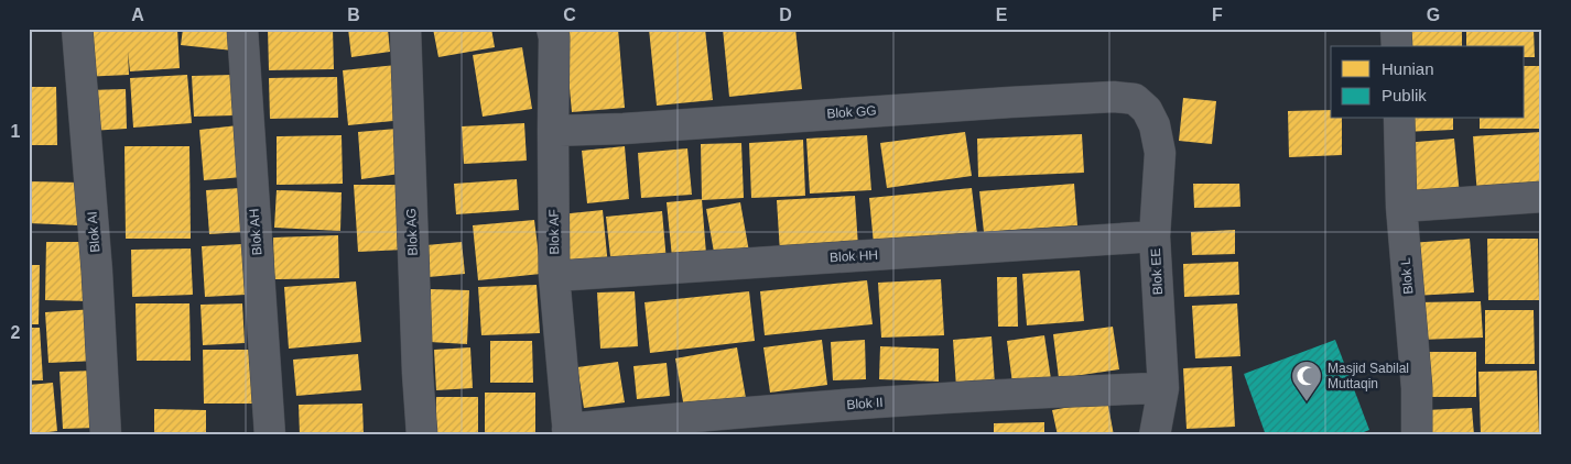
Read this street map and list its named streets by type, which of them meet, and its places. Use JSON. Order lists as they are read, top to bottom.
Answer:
{
  "streets": {
    "street": [
      "Blok GG",
      "Blok AI",
      "Blok AH",
      "Blok AG",
      "Blok AF",
      "Blok HH",
      "Blok EE",
      "Blok L",
      "Blok II"
    ]
  },
  "crossings": [
    ["Blok GG", "Blok AF"],
    ["Blok GG", "Blok EE"],
    ["Blok AF", "Blok HH"],
    ["Blok AF", "Blok II"],
    ["Blok HH", "Blok EE"],
    ["Blok EE", "Blok II"]
  ],
  "places": {
    "mosque": ["Masjid Sabilal Muttaqin"]
  },
  "legend": ["Hunian", "Publik"],
  "grid": {
    "columns": [
      "A",
      "B",
      "C",
      "D",
      "E",
      "F",
      "G"
    ],
    "rows": ["1", "2"]
  }
}
